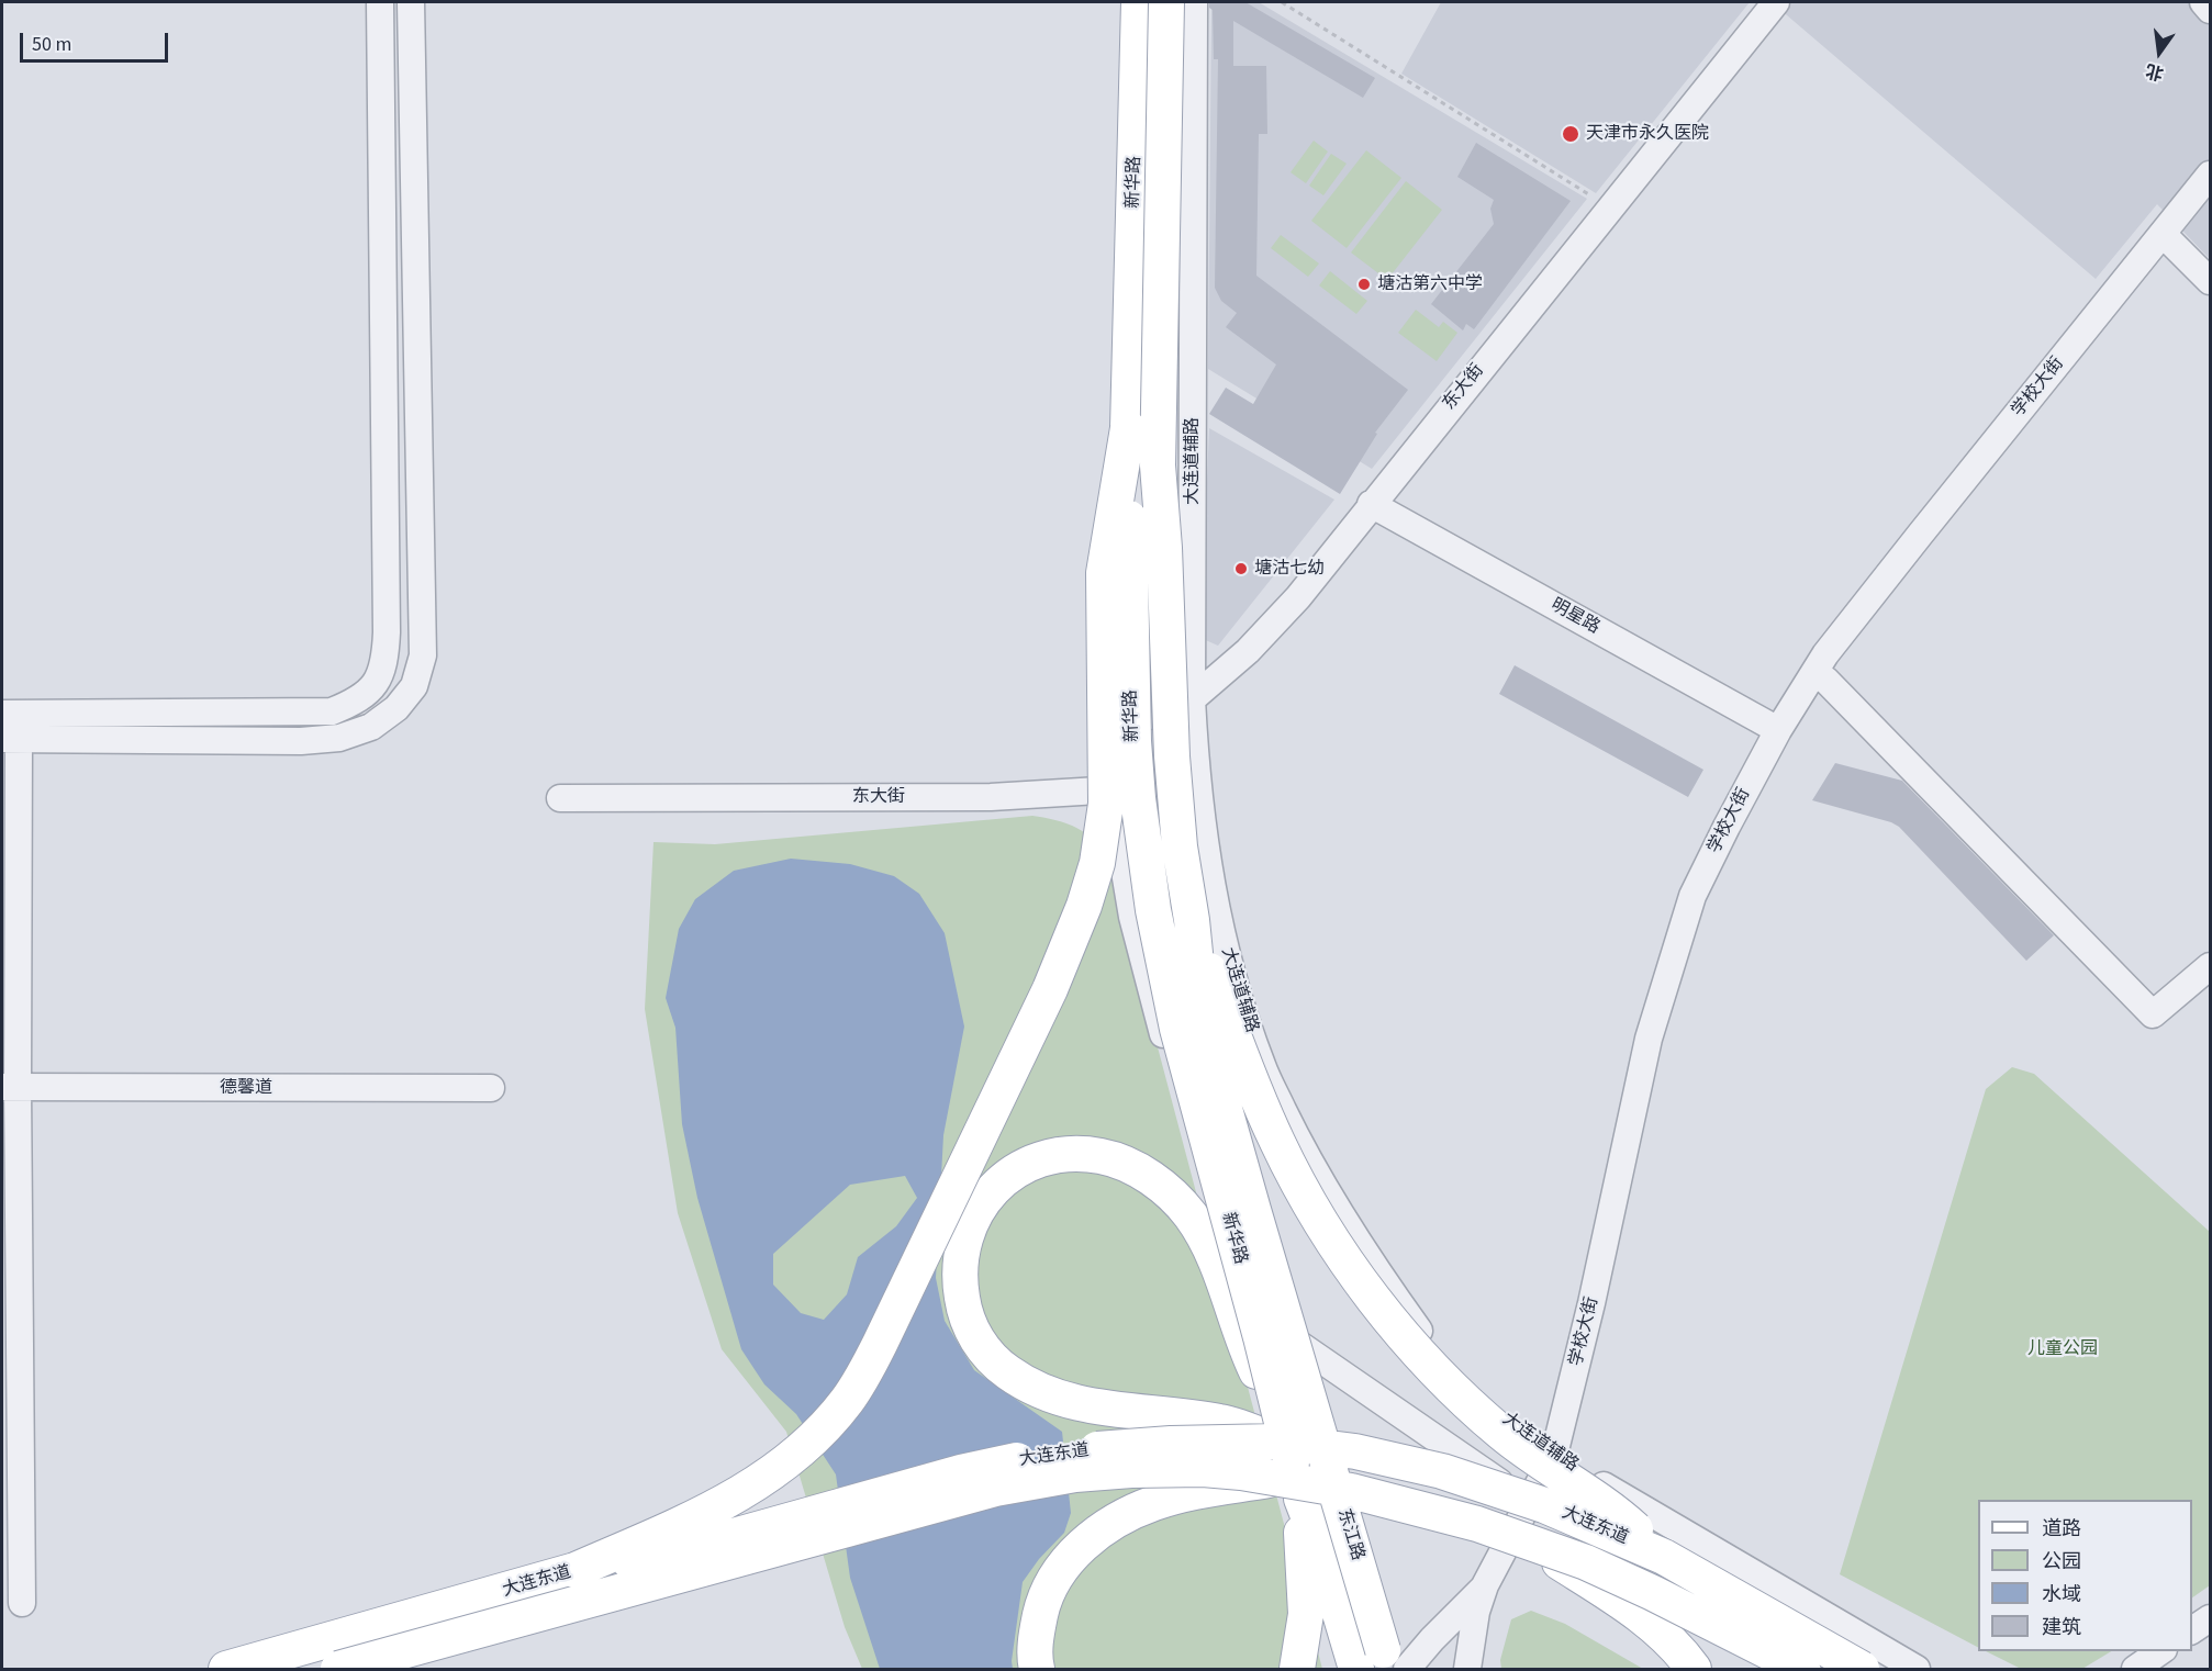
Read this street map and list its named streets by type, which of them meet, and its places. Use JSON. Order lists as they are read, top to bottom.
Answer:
{
  "streets": {
    "main road": ["新华路", "大连东道", "东江路"],
    "street": [
      "东大街",
      "学校大街",
      "大连道辅路",
      "明星路",
      "德馨道"
    ]
  },
  "crossings": [
    ["新华路", "大连东道"],
    ["新华路", "东江路"],
    ["东大街", "大连道辅路"],
    ["东大街", "明星路"],
    ["学校大街", "大连道辅路"],
    ["学校大街", "明星路"],
    ["大连东道", "东江路"]
  ],
  "parks": ["儿童公园"],
  "places": ["天津市永久医院", "塘沽第六中学", "塘沽七幼"],
  "legend": [
    "道路",
    "公园",
    "水域",
    "建筑"
  ],
  "scale_bar": "50 m",
  "north": "bottom"
}
